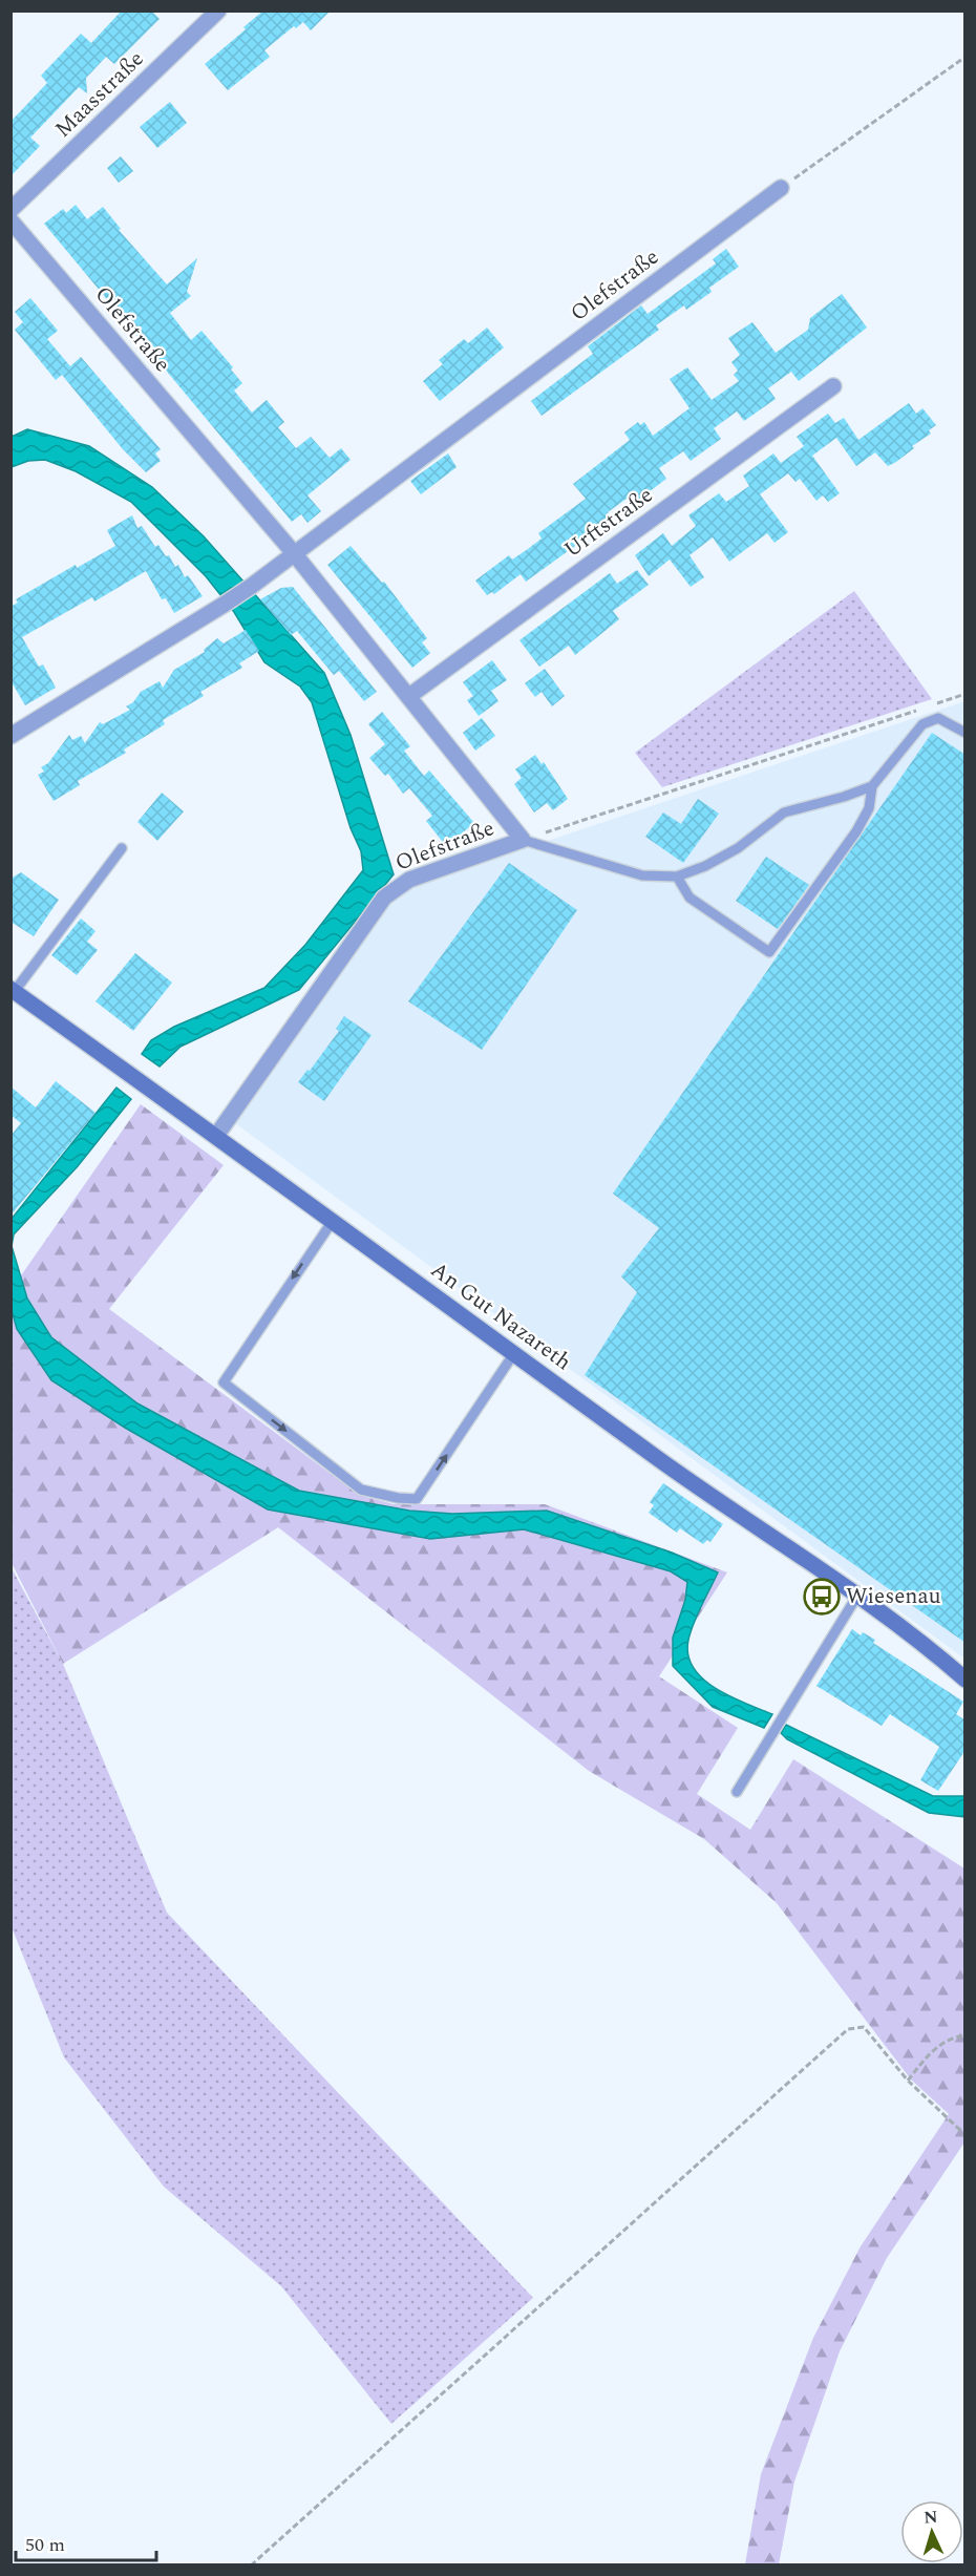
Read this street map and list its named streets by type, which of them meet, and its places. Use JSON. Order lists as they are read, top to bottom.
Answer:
{
  "streets": {
    "main road": ["An Gut Nazareth"],
    "street": ["Maasstraße", "Olefstraße", "Urftstraße"]
  },
  "crossings": [
    ["Olefstraße", "Urftstraße"],
    ["Olefstraße", "An Gut Nazareth"]
  ],
  "places": {
    "bus stop": ["Wiesenau"]
  },
  "scale_bar": "50 m",
  "north": "top"
}
